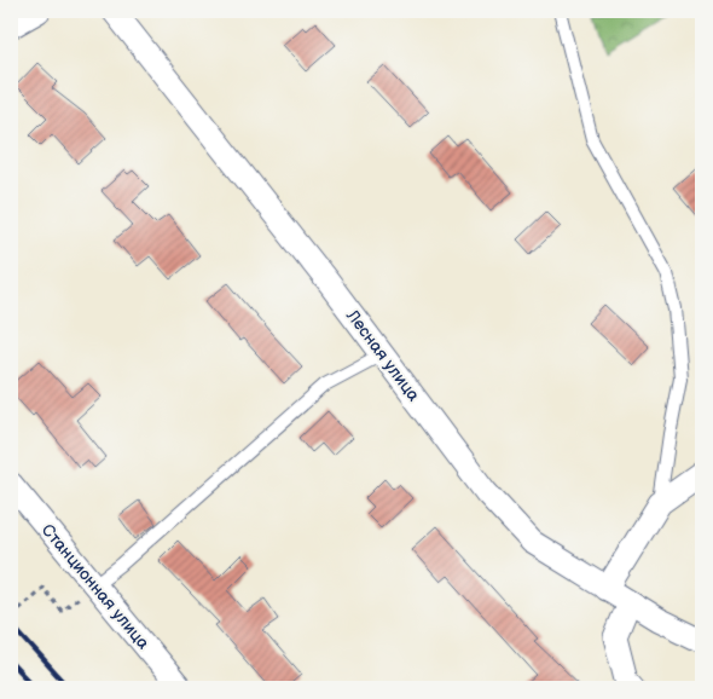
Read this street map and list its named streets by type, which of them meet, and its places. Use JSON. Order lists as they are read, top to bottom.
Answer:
{
  "streets": {
    "street": ["Лесная улица", "Станционная улица"]
  }
}
